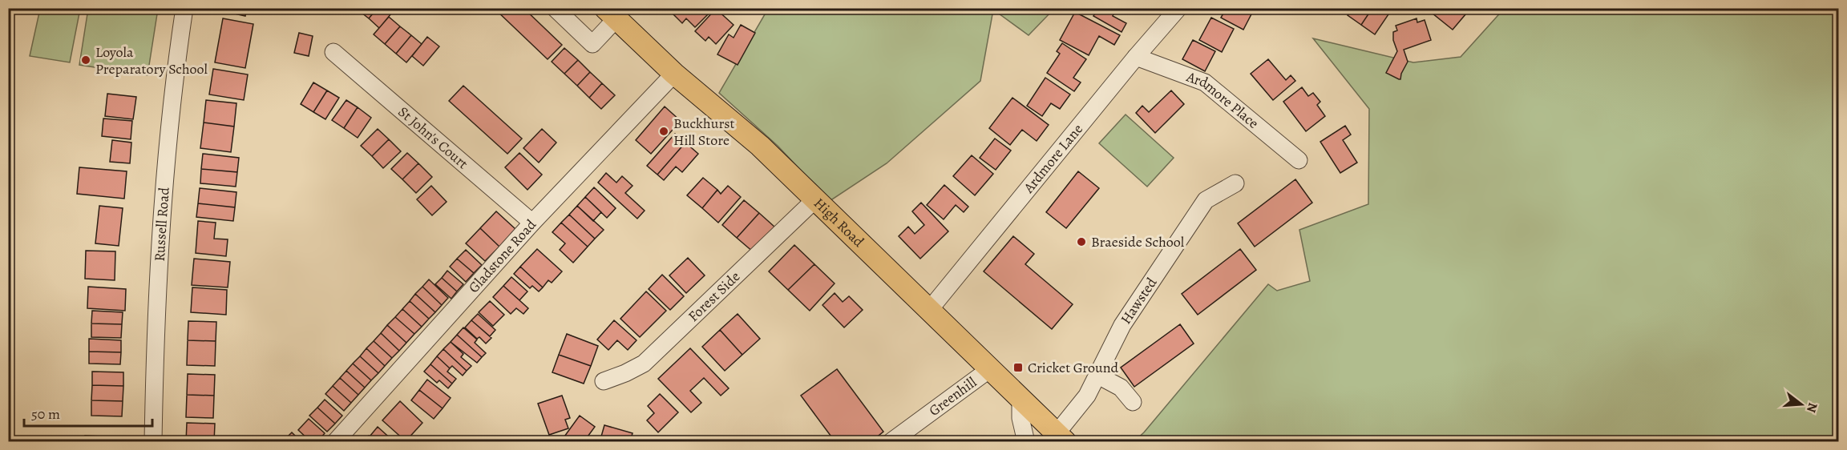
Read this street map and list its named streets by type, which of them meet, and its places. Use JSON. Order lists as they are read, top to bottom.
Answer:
{
  "streets": {
    "main road": ["High Road"],
    "street": [
      "Ardmore Place",
      "St John's Court",
      "Ardmore Lane",
      "Russell Road",
      "Gladstone Road",
      "Forest Side",
      "Hawsted",
      "Greenhill"
    ]
  },
  "crossings": [
    ["Ardmore Place", "Ardmore Lane"],
    ["St John's Court", "Gladstone Road"],
    ["Ardmore Lane", "High Road"],
    ["High Road", "Gladstone Road"],
    ["High Road", "Forest Side"],
    ["High Road", "Hawsted"],
    ["High Road", "Greenhill"]
  ],
  "places": {
    "other": ["Loyola Preparatory School", "Buckhurst Hill Store", "Braeside School"],
    "transit": ["Cricket Ground"]
  },
  "scale_bar": "50 m",
  "north": "right"
}
